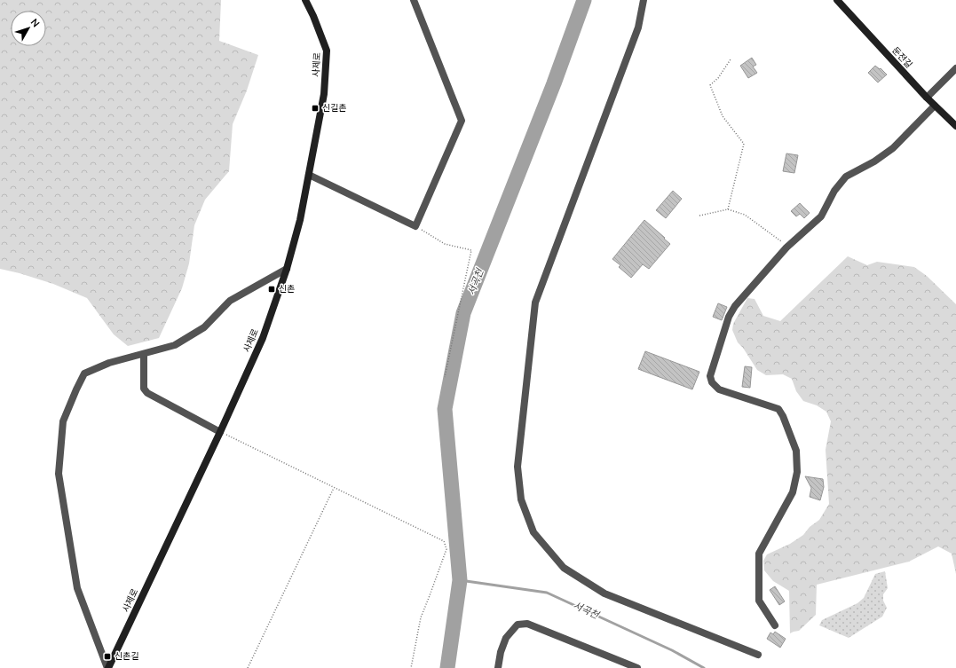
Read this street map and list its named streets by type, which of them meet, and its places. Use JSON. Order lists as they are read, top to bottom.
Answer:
{
  "streets": {
    "street": ["둔전길", "사제로"]
  },
  "water": ["서곡천"],
  "places": {
    "transit": ["신길촌", "신촌", "신촌길"]
  },
  "north": "top right"
}
